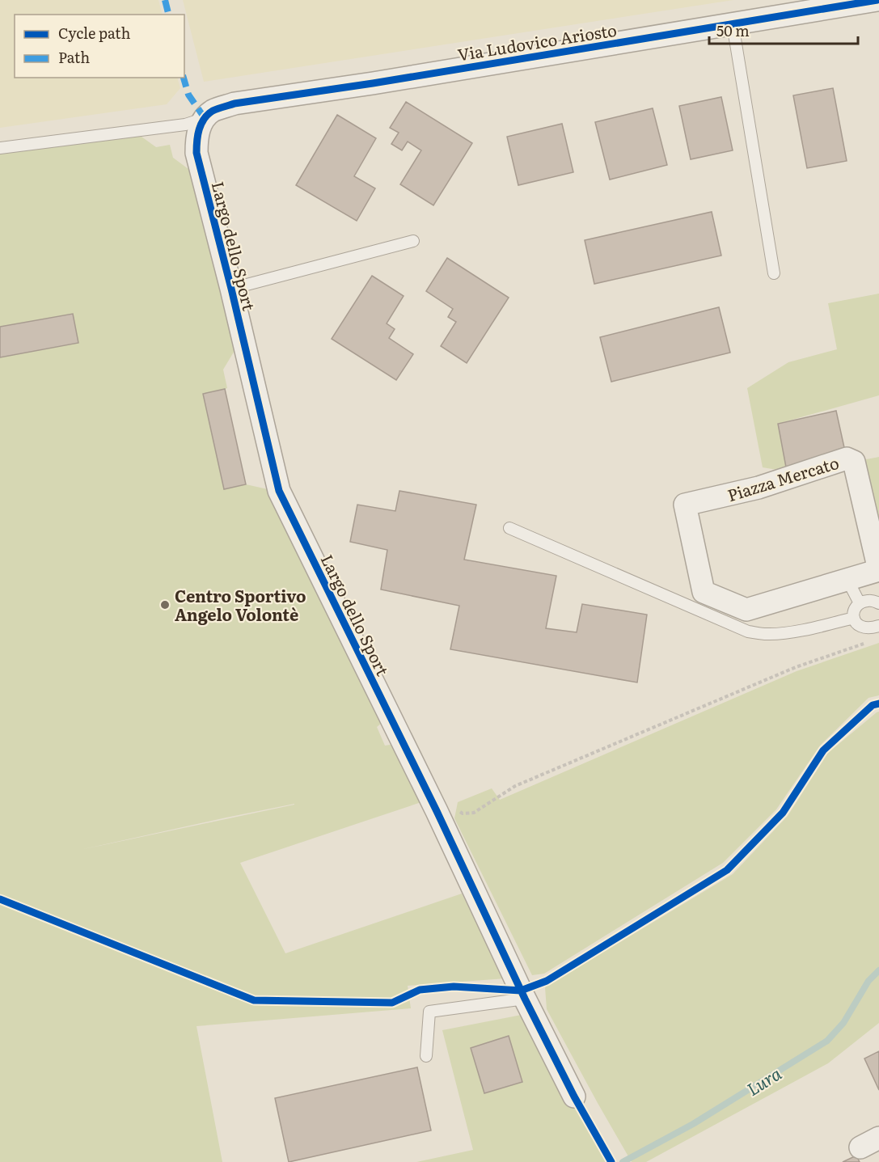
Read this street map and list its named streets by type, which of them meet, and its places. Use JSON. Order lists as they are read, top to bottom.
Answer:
{
  "streets": {
    "street": ["Via Ludovico Ariosto", "Largo dello Sport", "Piazza Mercato"]
  },
  "crossings": [
    ["Via Ludovico Ariosto", "Largo dello Sport"]
  ],
  "water": ["Lura"],
  "places": ["Centro Sportivo Angelo Volontè"],
  "legend": ["Cycle path", "Path"],
  "scale_bar": "50 m"
}
